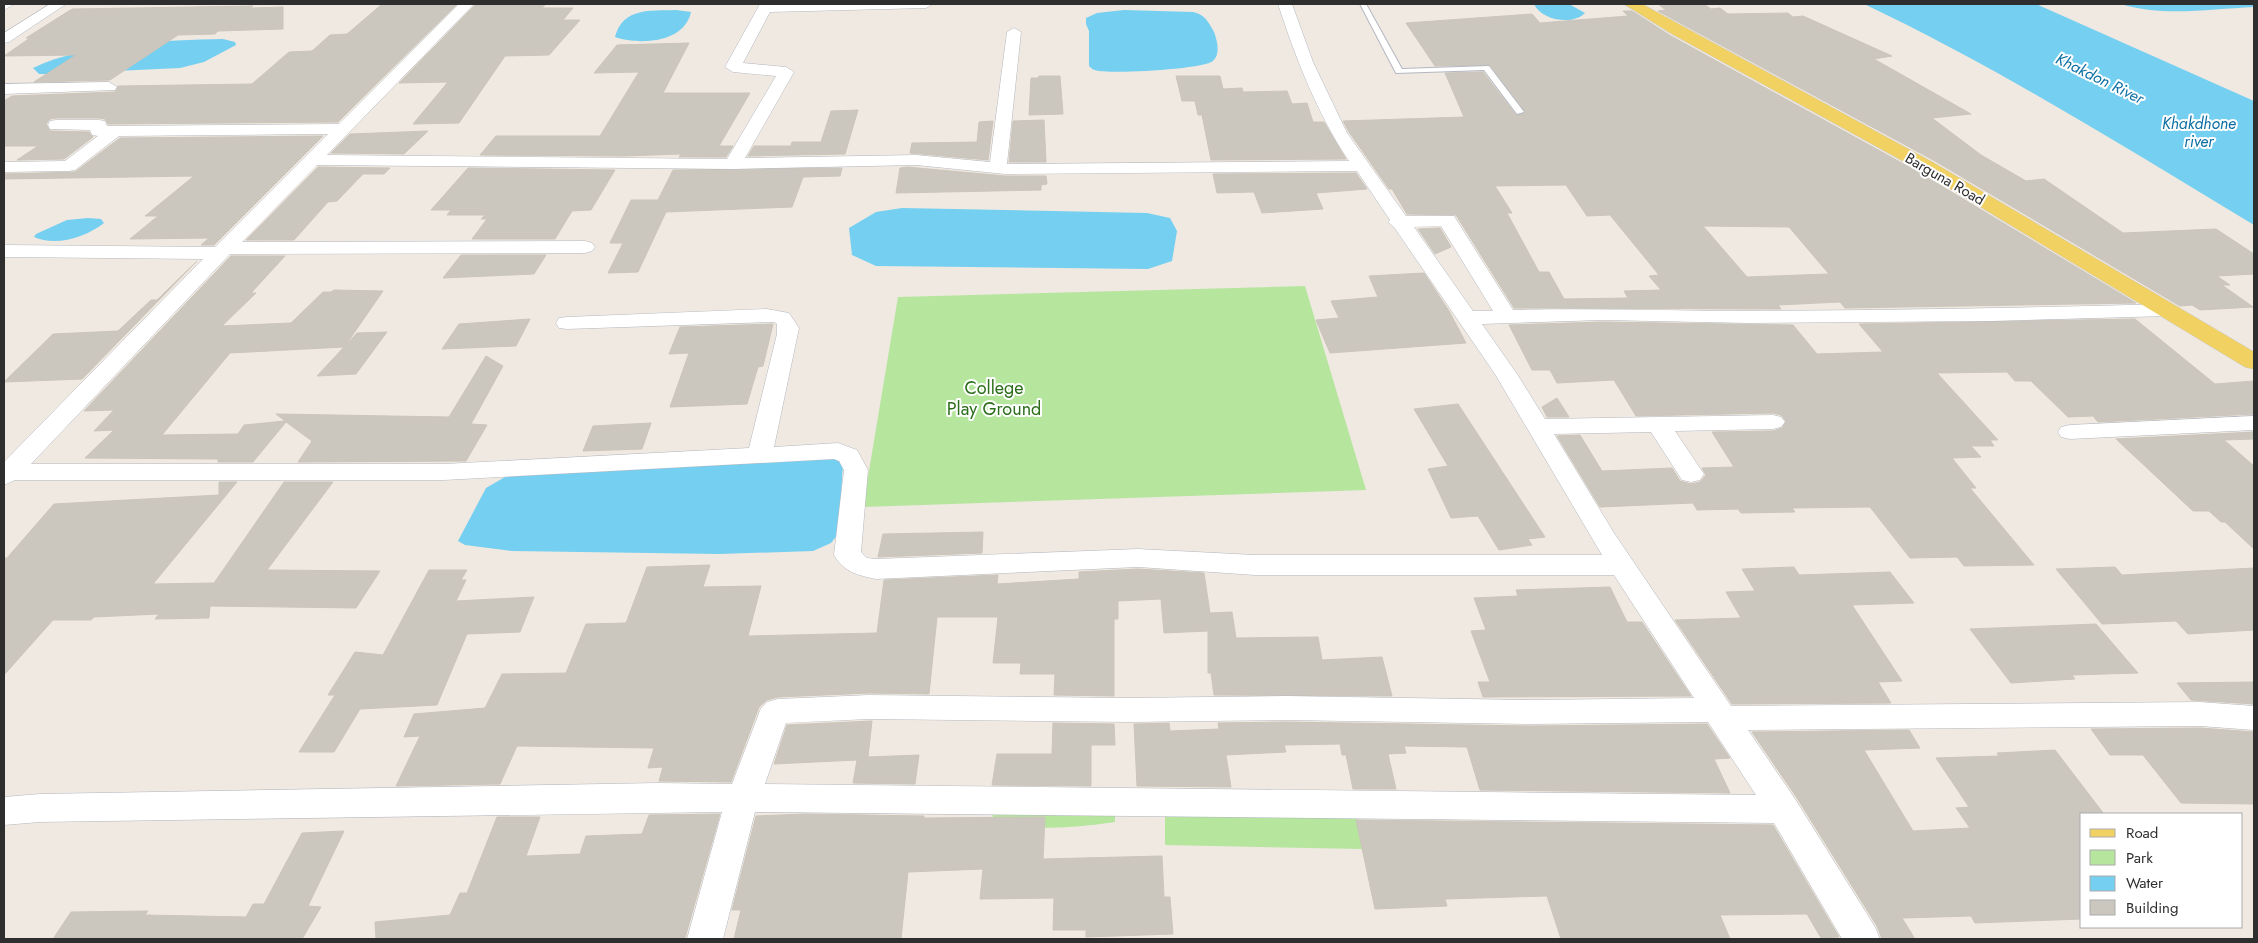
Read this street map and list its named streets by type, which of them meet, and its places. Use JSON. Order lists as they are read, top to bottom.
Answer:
{
  "streets": {
    "main road": ["Barguna Road"]
  },
  "water": ["Khakdon River", "Khakdhone river"],
  "parks": ["College Play Ground"],
  "legend": [
    "Road",
    "Park",
    "Water",
    "Building"
  ]
}
